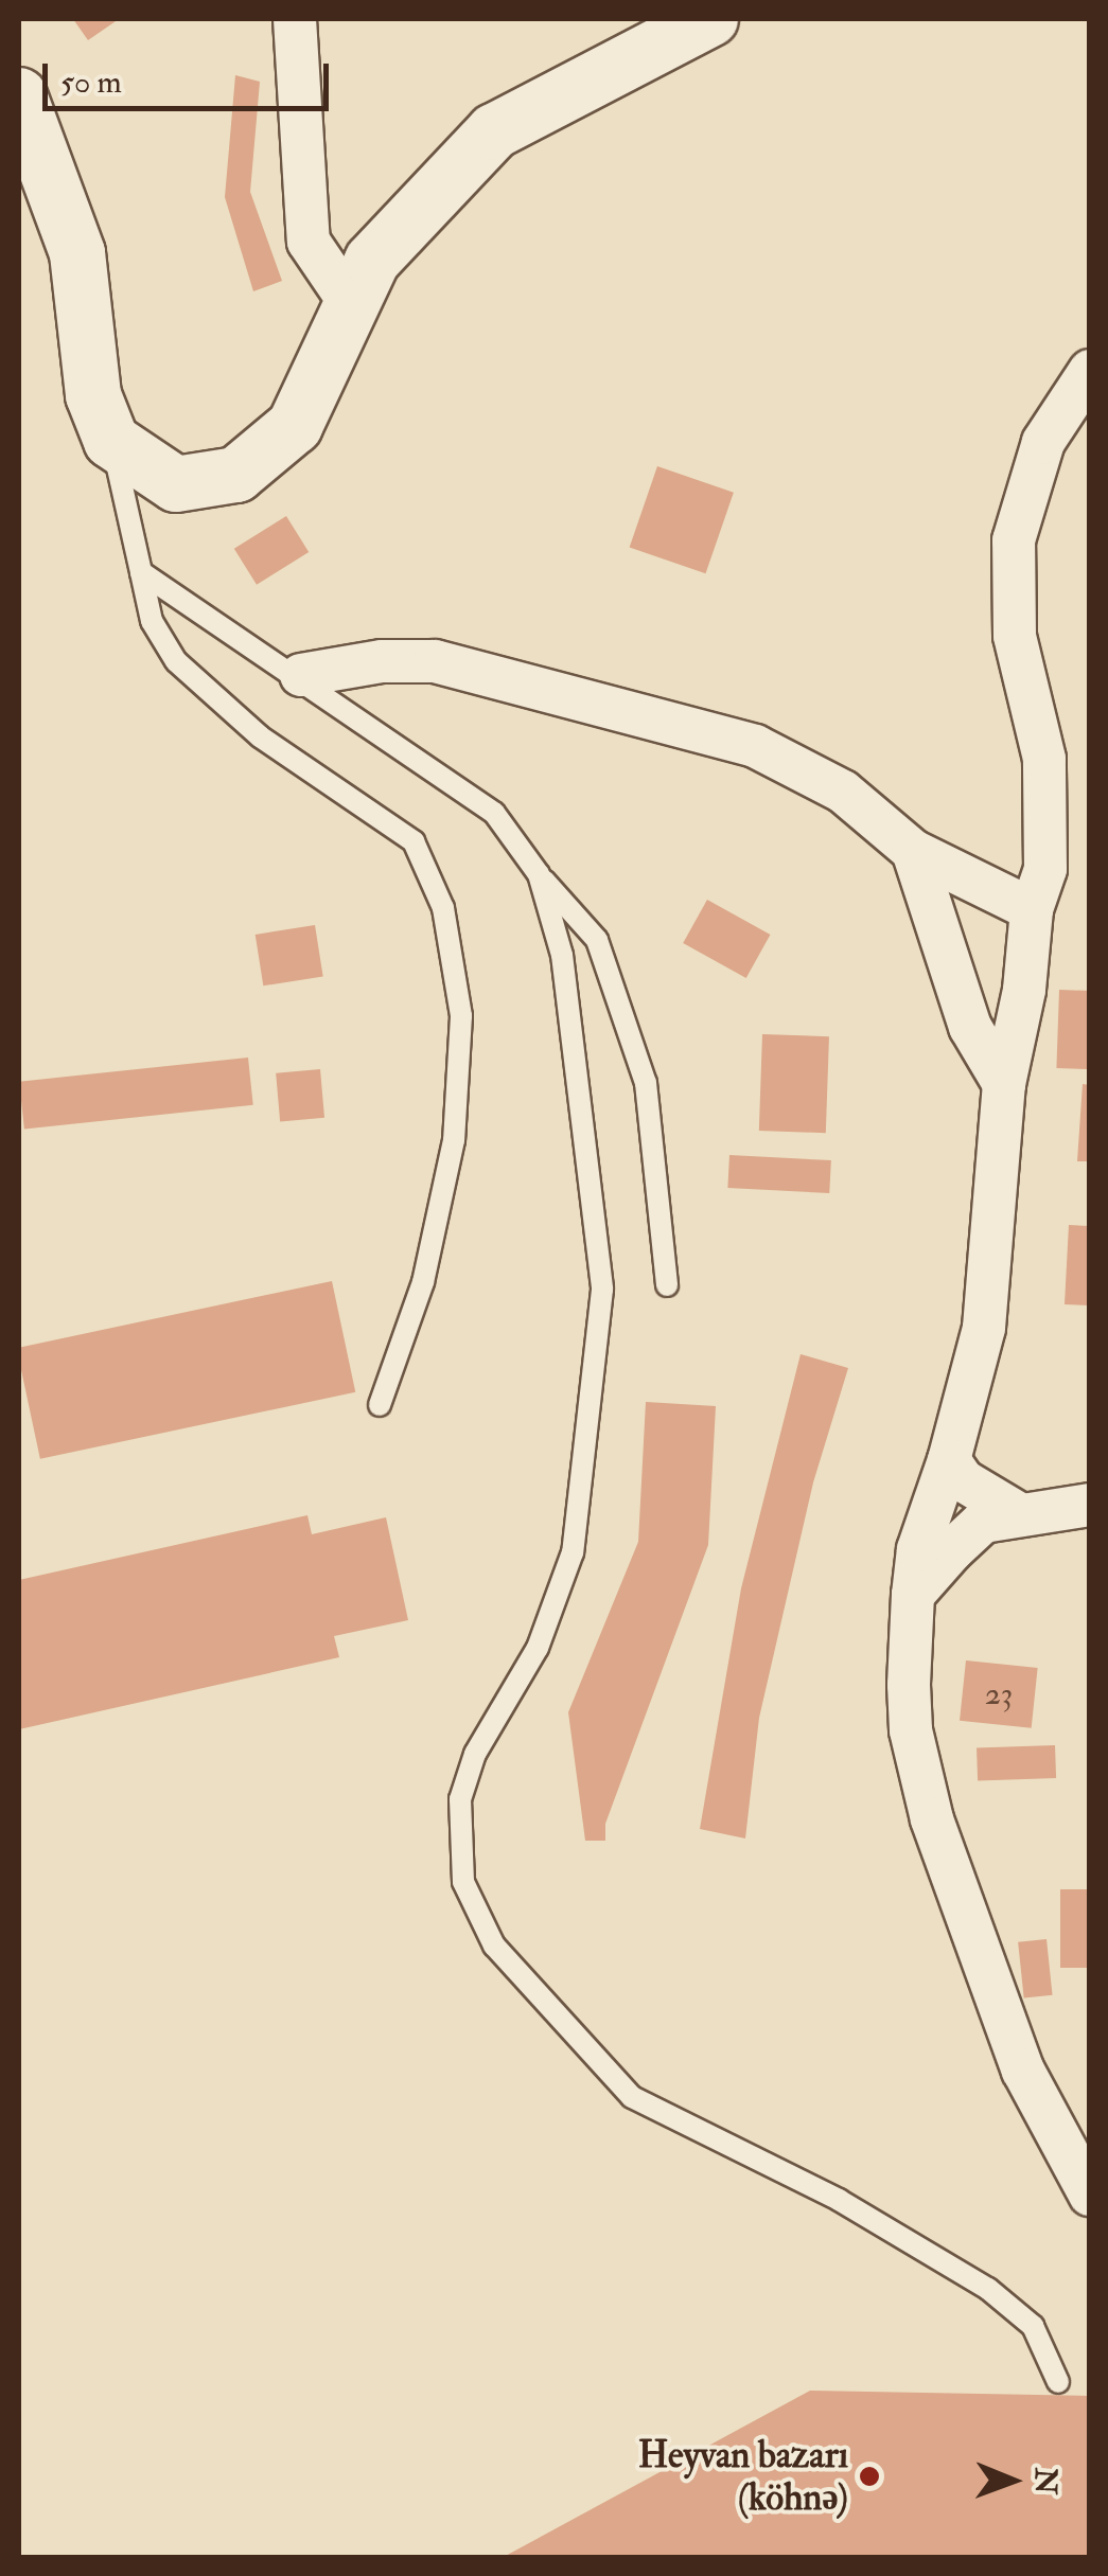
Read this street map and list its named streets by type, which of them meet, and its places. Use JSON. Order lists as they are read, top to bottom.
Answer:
{
  "places": ["Heyvan bazarı (köhnə)"],
  "house_numbers": ["23"],
  "scale_bar": "50 m",
  "north": "right"
}
